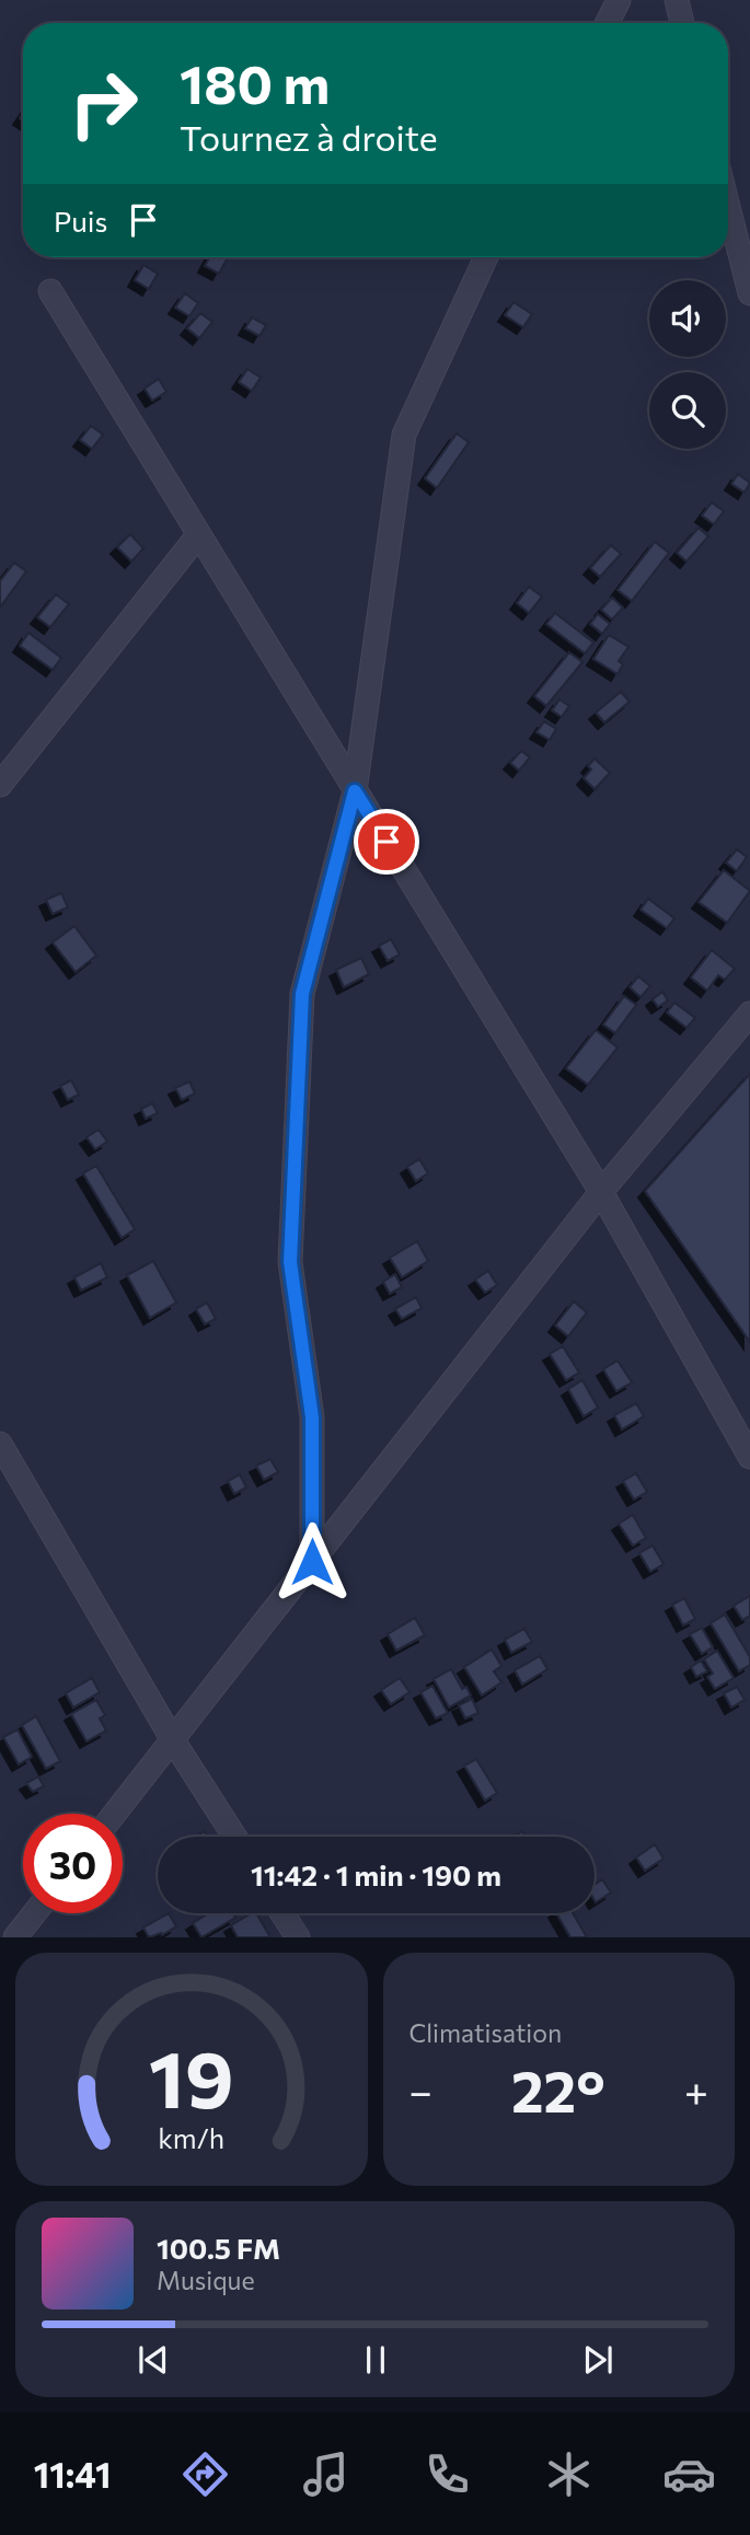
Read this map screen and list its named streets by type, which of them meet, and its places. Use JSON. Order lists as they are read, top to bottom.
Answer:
{
  "page": {
    "turn": ["180 m", "Tournez à droite"],
    "then": "Puis",
    "limit": "30",
    "trip": "11:42 · 1 min · 190 m",
    "tile": "Climatisation",
    "heat": ["−", "22°", "+"],
    "song": ["100.5 FM", "Musique"],
    "tabs": "11:41",
    "gauge": ["19", "km/h"]
  }
}
